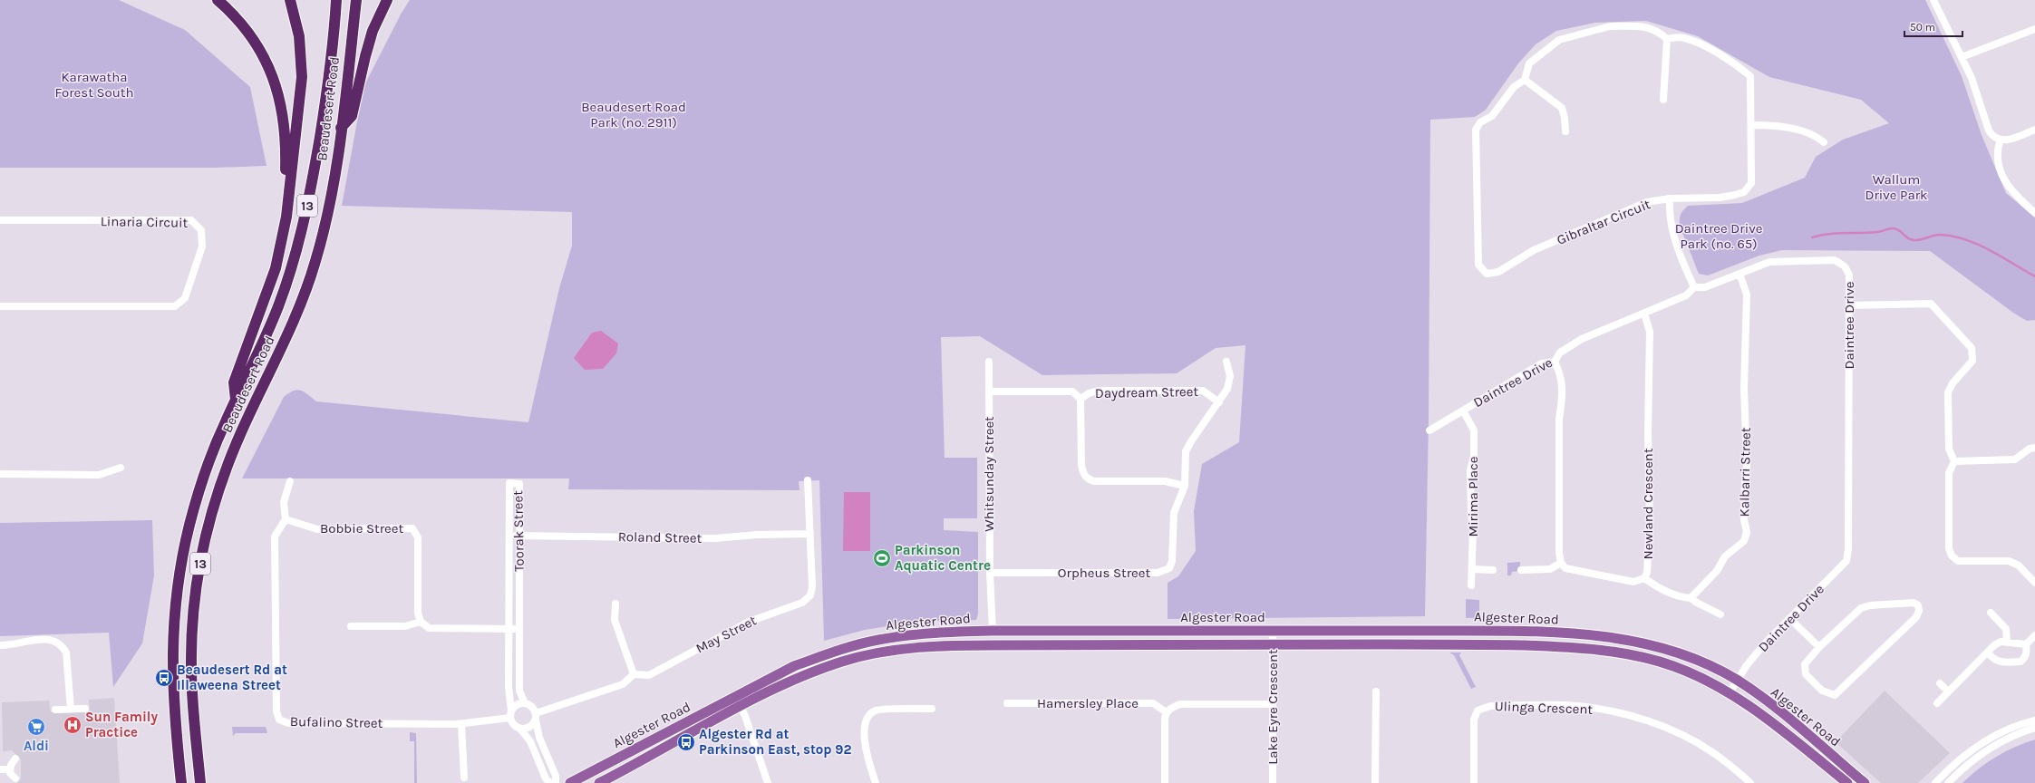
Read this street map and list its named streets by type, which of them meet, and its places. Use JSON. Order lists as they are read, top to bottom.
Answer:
{
  "streets": {
    "highway": ["Beaudesert Road", "13"],
    "main road": ["Algester Road"],
    "street": [
      "Linaria Circuit",
      "Gibraltar Circuit",
      "Daintree Drive",
      "Daydream Street",
      "Kalbarri Street",
      "Whitsunday Street",
      "Mirima Place",
      "Newland Crescent",
      "Bobbie Street",
      "Toorak Street",
      "Roland Street",
      "Orpheus Street",
      "May Street",
      "Hamersley Place",
      "Lake Eyre Crescent",
      "Ulinga Crescent",
      "Bufalino Street"
    ]
  },
  "crossings": [
    ["Daintree Drive", "Kalbarri Street"],
    ["Daintree Drive", "Mirima Place"],
    ["Daintree Drive", "Newland Crescent"],
    ["Daintree Drive", "Algester Road"],
    ["Daydream Street", "Whitsunday Street"],
    ["Daydream Street", "Orpheus Street"],
    ["Whitsunday Street", "Orpheus Street"],
    ["Whitsunday Street", "Algester Road"],
    ["Bobbie Street", "Bufalino Street"],
    ["Toorak Street", "Roland Street"],
    ["Toorak Street", "Bufalino Street"],
    ["Roland Street", "May Street"],
    ["Algester Road", "Lake Eyre Crescent"]
  ],
  "parks": [
    "Karawatha Forest South",
    "Beaudesert Road Park (no. 2911)",
    "Wallum Drive Park",
    "Daintree Drive Park (no. 65)"
  ],
  "places": {
    "sports": ["Parkinson Aquatic Centre"],
    "bus stop": ["Beaudesert Rd at Illaweena Street", "Algester Rd at Parkinson East, stop 92"],
    "hospital": ["Sun Family Practice"],
    "supermarket": ["Aldi"]
  },
  "scale_bar": "50 m"
}
